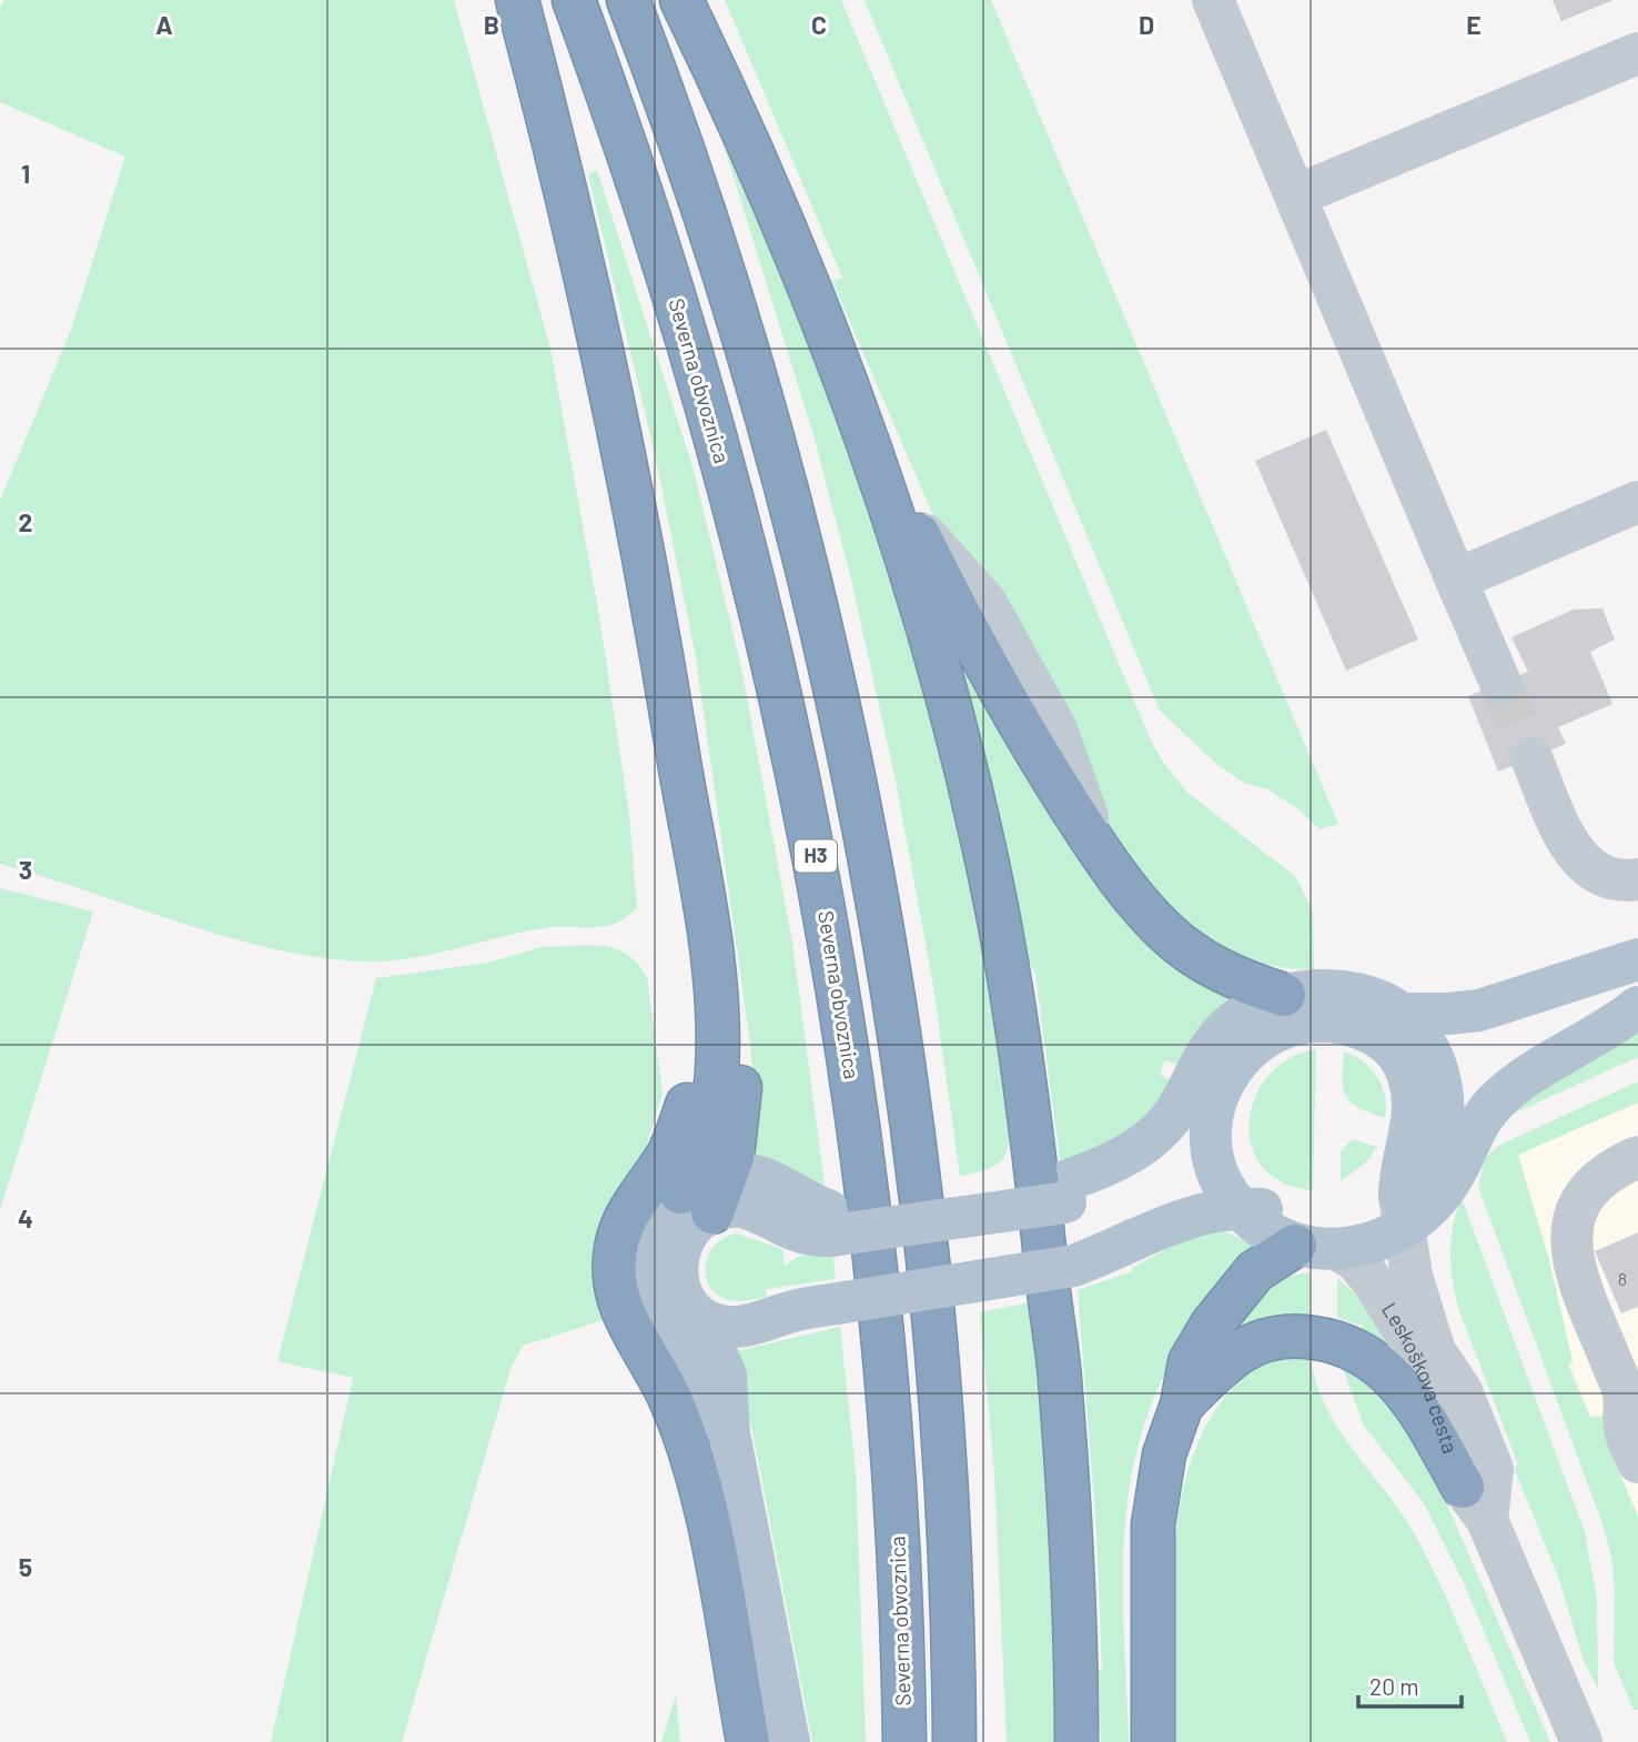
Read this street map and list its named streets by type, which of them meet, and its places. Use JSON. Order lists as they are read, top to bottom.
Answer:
{
  "streets": {
    "highway": ["Severna obvoznica", "H3"],
    "main road": ["Leskoškova cesta"]
  },
  "house_numbers": ["8"],
  "scale_bar": "20 m",
  "grid": {
    "columns": [
      "A",
      "B",
      "C",
      "D",
      "E"
    ],
    "rows": [
      "1",
      "2",
      "3",
      "4",
      "5"
    ]
  }
}
